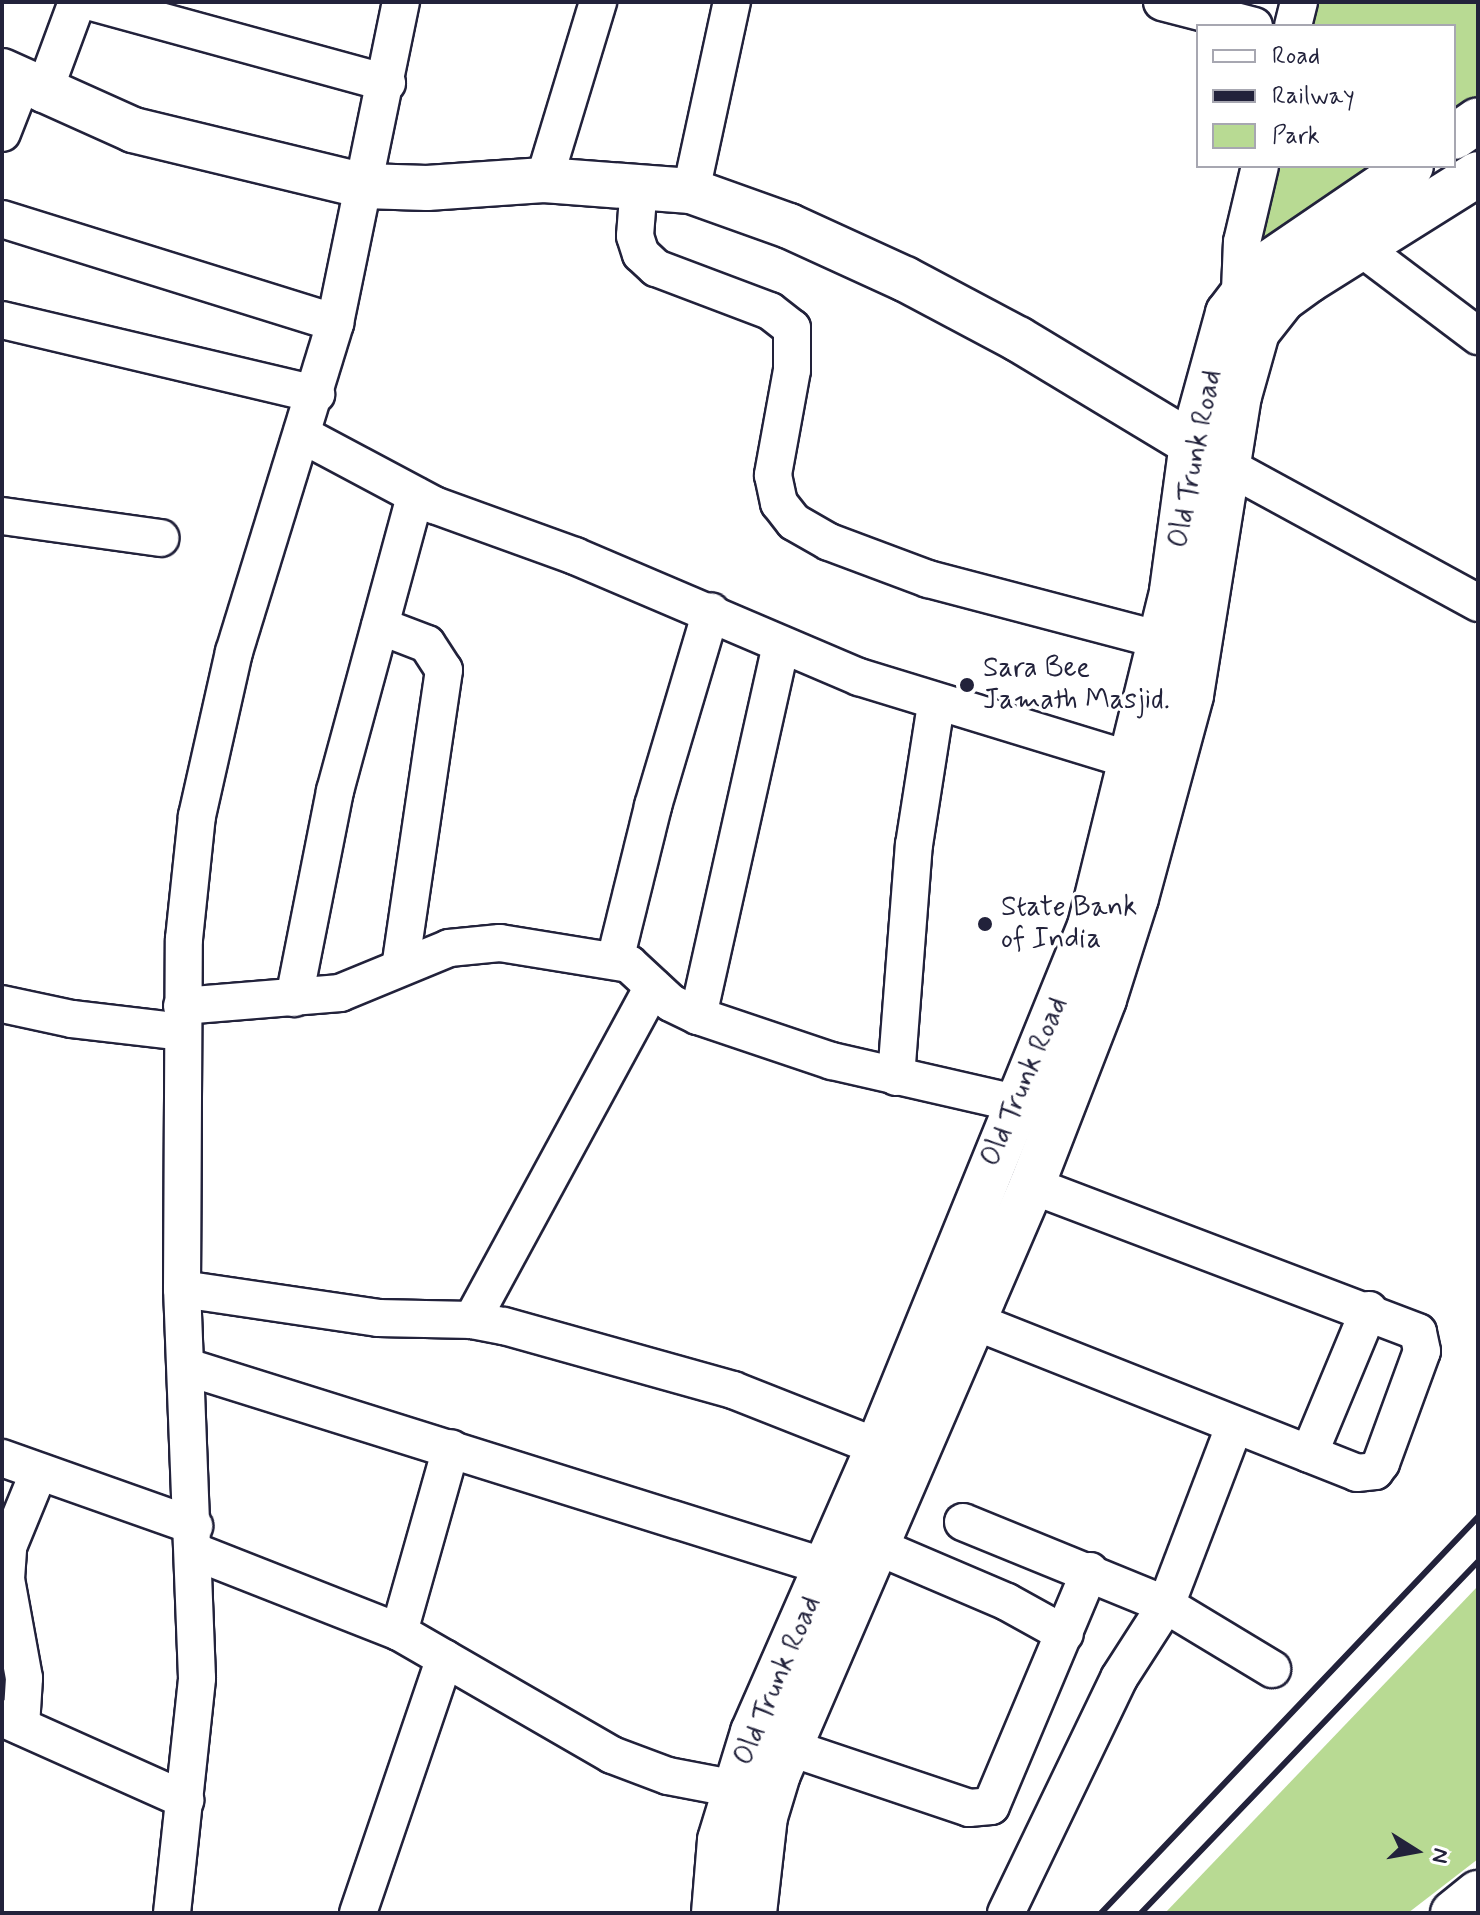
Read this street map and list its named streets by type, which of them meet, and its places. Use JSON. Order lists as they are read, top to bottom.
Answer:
{
  "streets": {
    "main road": ["Old Trunk Road"]
  },
  "places": ["Sara Bee Jamath Masjid.", "State Bank of India"],
  "legend": ["Road", "Railway", "Park"],
  "north": "right"
}
